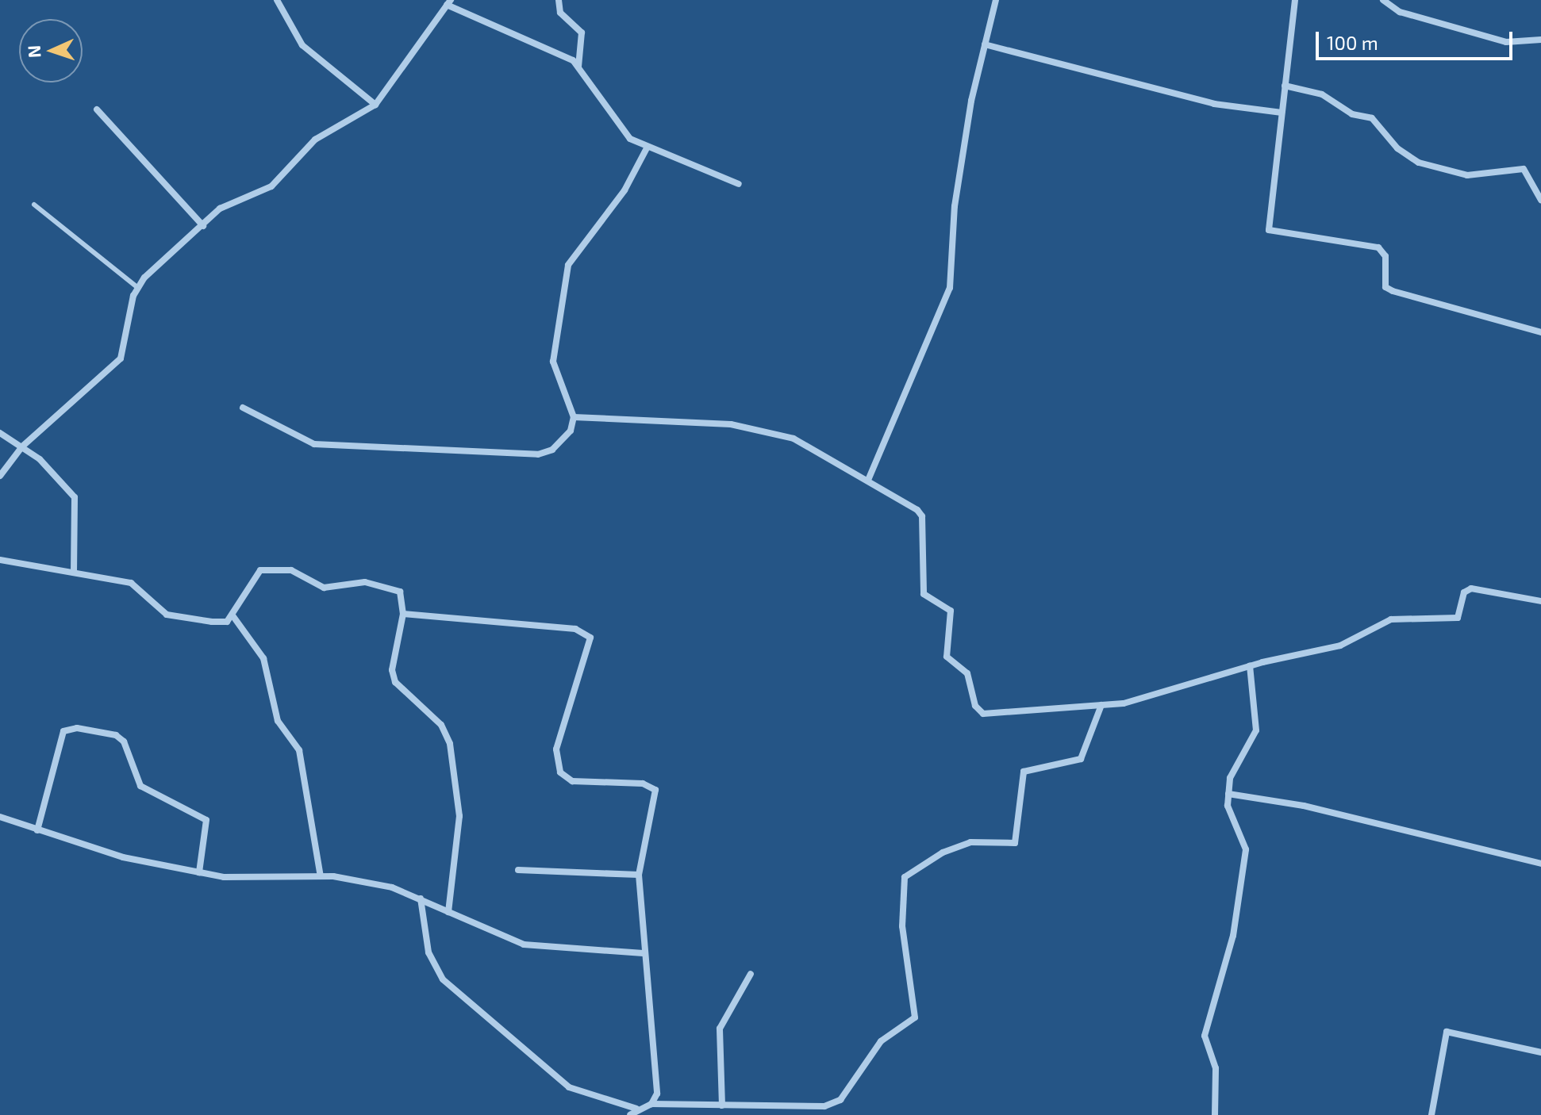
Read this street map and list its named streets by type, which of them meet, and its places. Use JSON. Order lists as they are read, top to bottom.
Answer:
{
  "scale_bar": "100 m",
  "north": "left"
}
